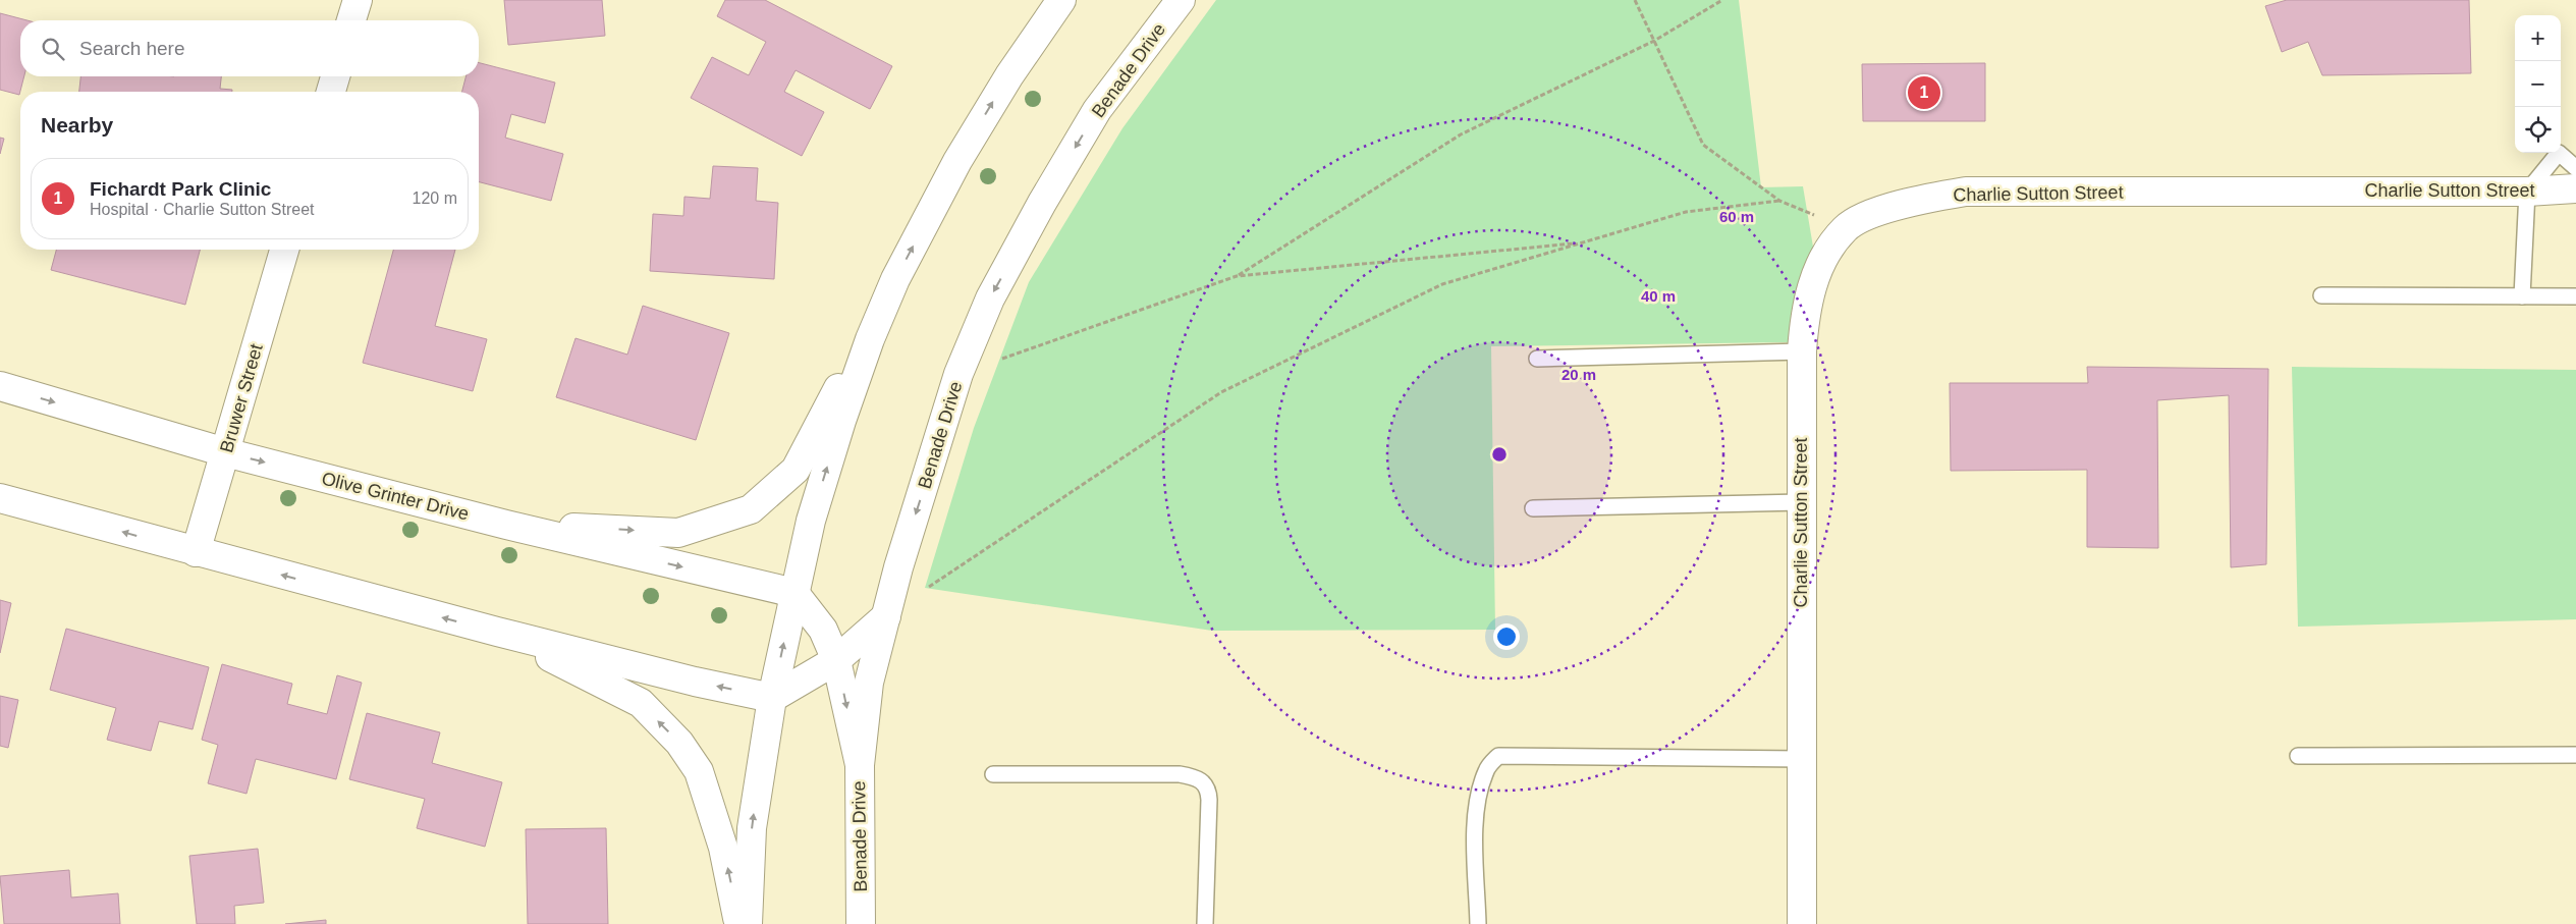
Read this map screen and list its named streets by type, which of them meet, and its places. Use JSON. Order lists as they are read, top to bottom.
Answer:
{
  "streets": {
    "street": [
      "Benade Drive",
      "Charlie Sutton Street",
      "Bruwer Street",
      "Olive Grinter Drive"
    ]
  },
  "crossings": [
    ["Bruwer Street", "Olive Grinter Drive"]
  ],
  "page": {
    "map_buttons": ["+", "−"],
    "search": "Search here",
    "pins": "1",
    "heading": "Nearby",
    "list": [
      {
        "mark": "1",
        "name": "Fichardt Park Clinic",
        "note": "Hospital · Charlie Sutton Street",
        "value": "120 m"
      }
    ]
  },
  "rings": ["60 m", "40 m", "20 m"]
}
